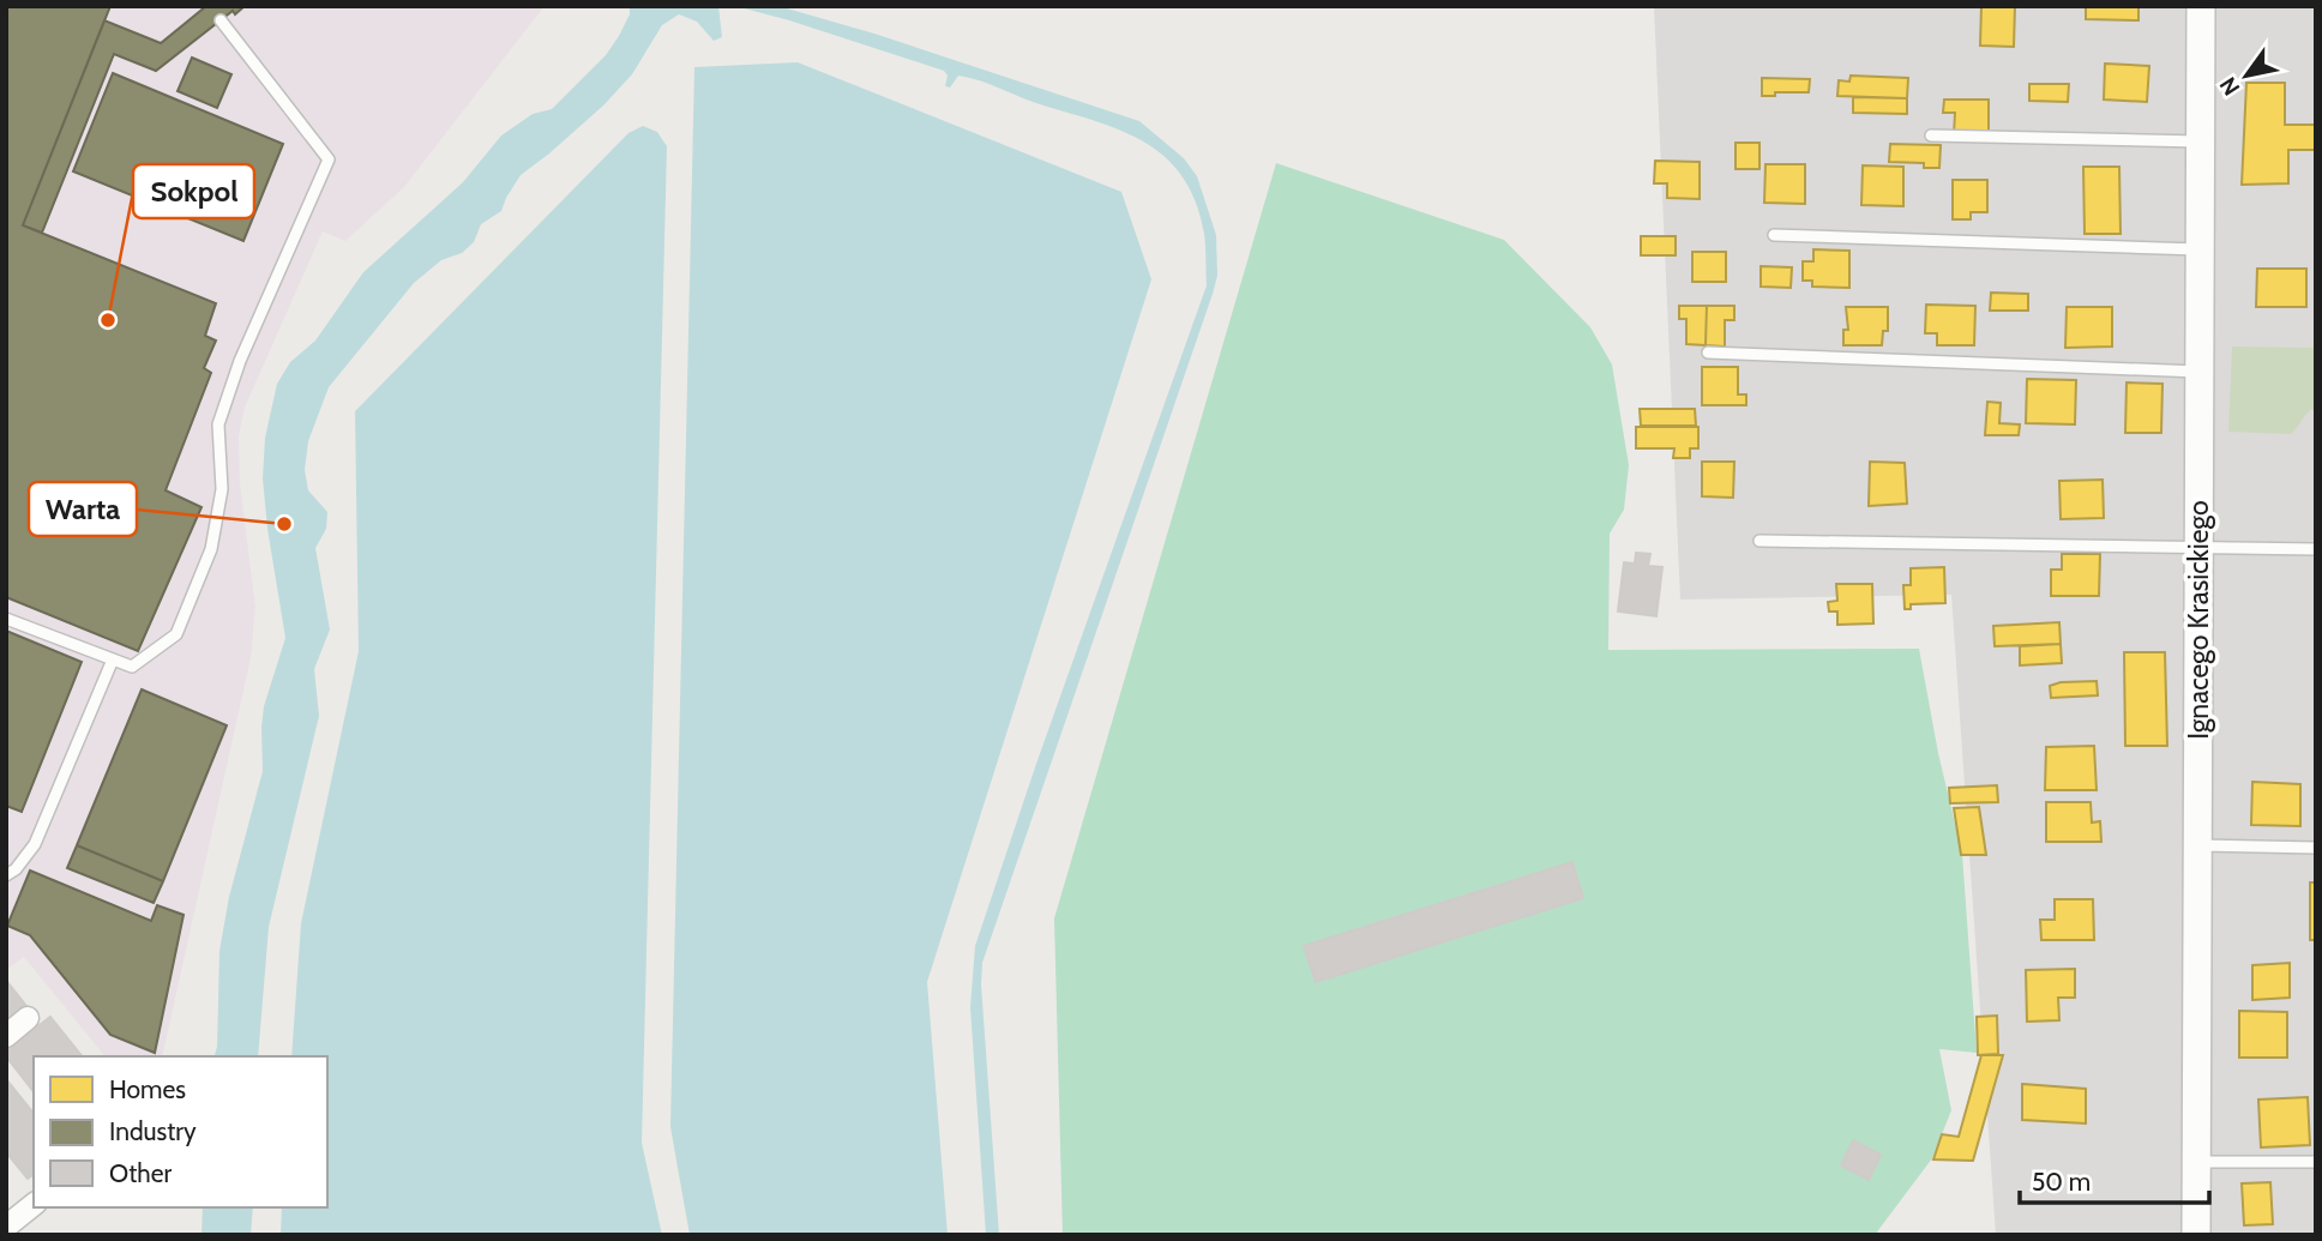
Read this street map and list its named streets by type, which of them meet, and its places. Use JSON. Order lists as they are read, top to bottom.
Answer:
{
  "streets": {
    "street": ["Ignacego Krasickiego"]
  },
  "places": ["Sokpol", "Warta"],
  "legend": ["Homes", "Industry", "Other"],
  "scale_bar": "50 m",
  "north": "bottom left"
}
